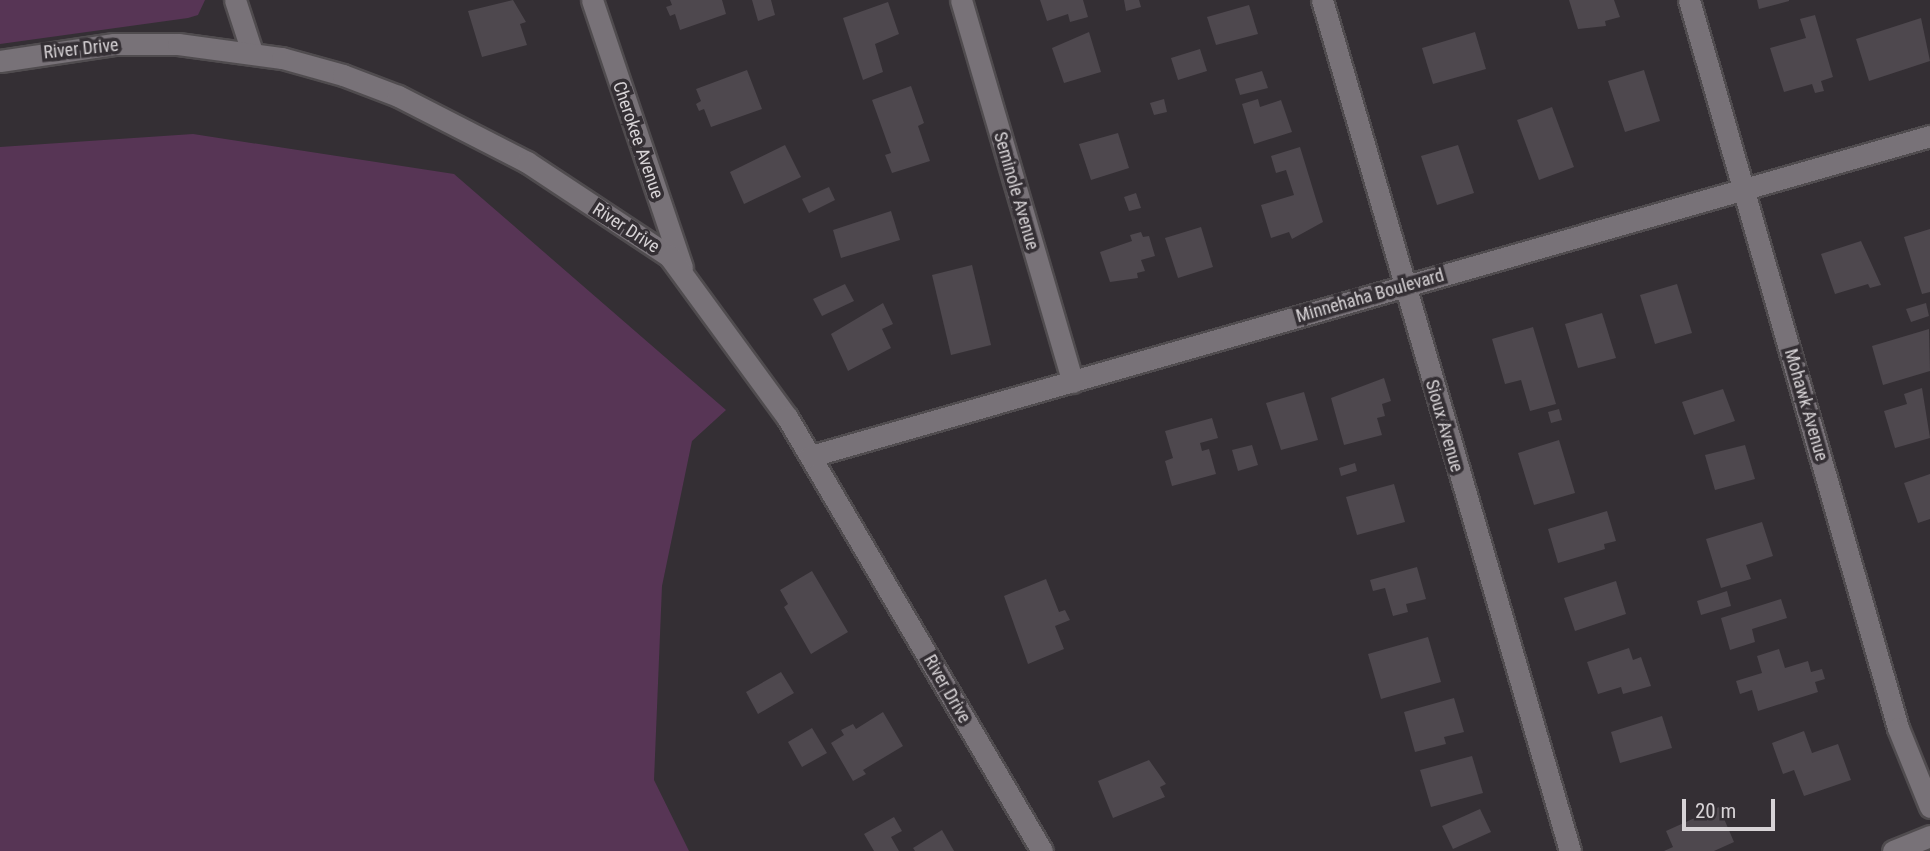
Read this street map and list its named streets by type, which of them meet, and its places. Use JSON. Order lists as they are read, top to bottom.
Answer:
{
  "streets": {
    "street": [
      "River Drive",
      "Cherokee Avenue",
      "Seminole Avenue",
      "Minnehaha Boulevard",
      "Mohawk Avenue",
      "Sioux Avenue"
    ]
  },
  "crossings": [
    ["River Drive", "Cherokee Avenue"],
    ["River Drive", "Minnehaha Boulevard"],
    ["Seminole Avenue", "Minnehaha Boulevard"],
    ["Minnehaha Boulevard", "Mohawk Avenue"],
    ["Minnehaha Boulevard", "Sioux Avenue"]
  ],
  "scale_bar": "20 m"
}
